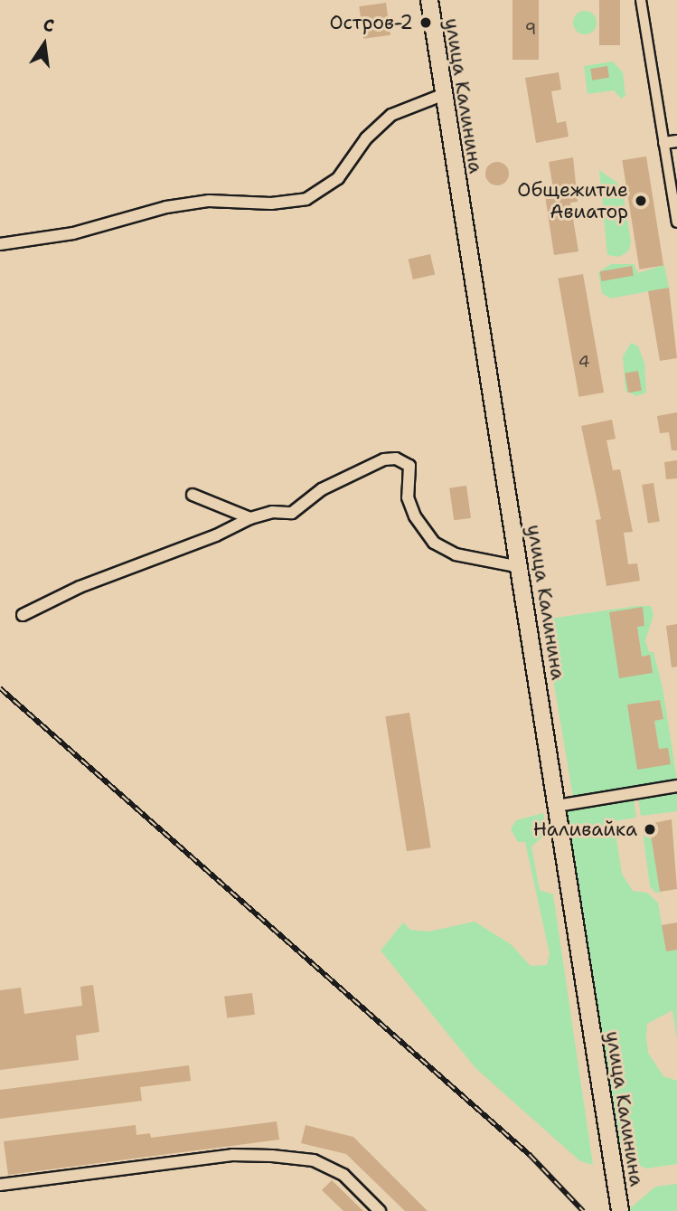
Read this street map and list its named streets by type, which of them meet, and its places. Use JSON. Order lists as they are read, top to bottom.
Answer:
{
  "streets": {
    "main road": ["улица Калинина"]
  },
  "places": ["Остров-2", "Общежитие Авиатор", "Наливайка"],
  "house_numbers": ["9", "4"],
  "north": "top"
}
